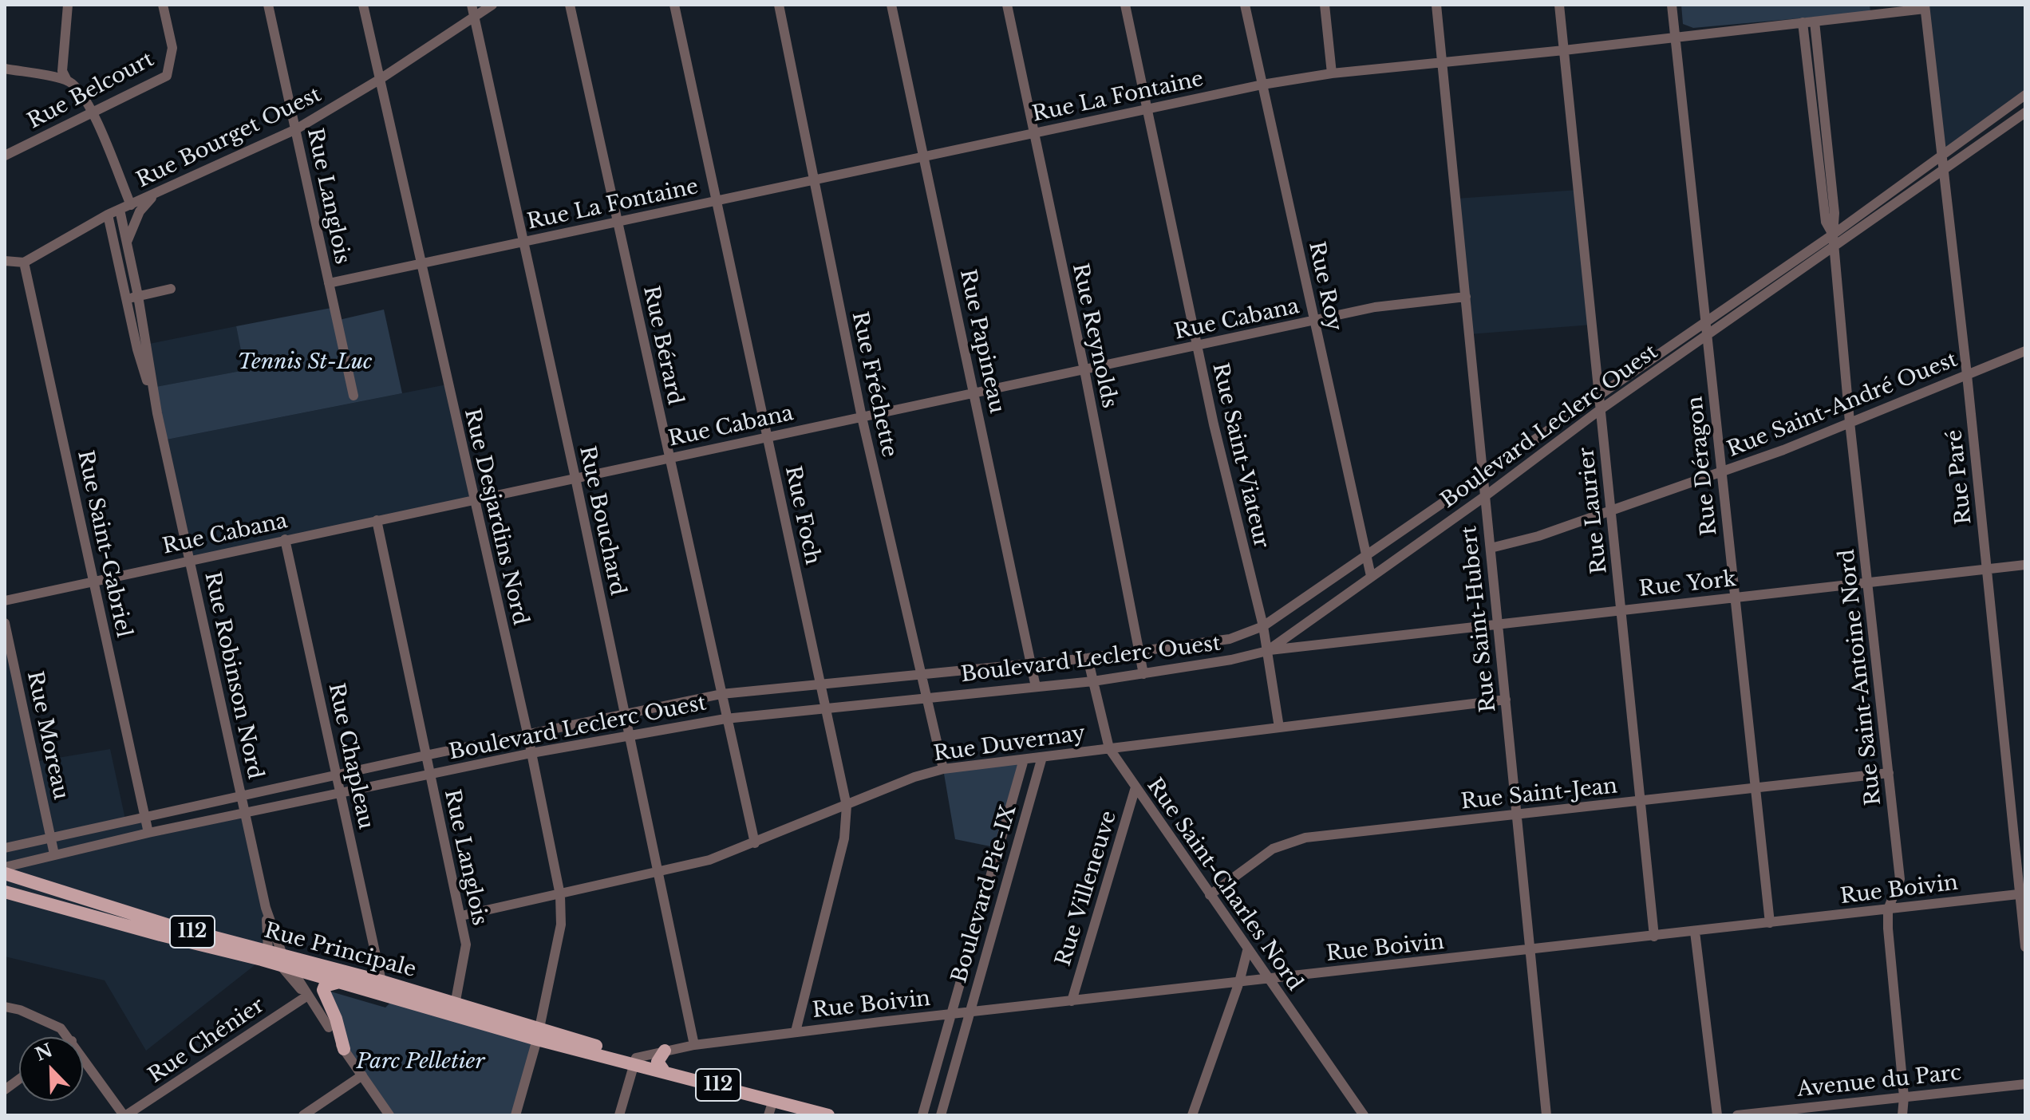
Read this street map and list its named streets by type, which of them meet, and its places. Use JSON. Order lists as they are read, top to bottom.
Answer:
{
  "streets": {
    "main road": ["112", "Rue Principale"],
    "street": [
      "Rue Belcourt",
      "Rue La Fontaine",
      "Rue Bourget Ouest",
      "Rue Langlois",
      "Rue Roy",
      "Rue Cabana",
      "Rue Reynolds",
      "Rue Papineau",
      "Rue Bérard",
      "Rue Fréchette",
      "Rue Saint-André Ouest",
      "Boulevard Leclerc Ouest",
      "Rue Saint-Viateur",
      "Rue Déragon",
      "Rue Paré",
      "Rue Laurier",
      "Rue Foch",
      "Rue Desjardins Nord",
      "Rue Bouchard",
      "Rue Saint-Gabriel",
      "Rue York",
      "Rue Saint-Hubert",
      "Rue Robinson Nord",
      "Rue Saint-Antoine Nord",
      "Rue Moreau",
      "Rue Duvernay",
      "Rue Chapleau",
      "Rue Saint-Jean",
      "Rue Saint-Charles Nord",
      "Rue Villeneuve",
      "Rue Boivin",
      "Boulevard Pie-IX",
      "Rue Chénier",
      "Avenue du Parc"
    ]
  },
  "crossings": [
    ["Rue La Fontaine", "Rue Langlois"],
    ["Rue La Fontaine", "Rue Roy"],
    ["Rue La Fontaine", "Rue Reynolds"],
    ["Rue La Fontaine", "Rue Papineau"],
    ["Rue La Fontaine", "Rue Bérard"],
    ["Rue La Fontaine", "Rue Fréchette"],
    ["Rue La Fontaine", "Rue Saint-Viateur"],
    ["Rue La Fontaine", "Rue Déragon"],
    ["Rue La Fontaine", "Rue Paré"],
    ["Rue La Fontaine", "Rue Laurier"],
    ["Rue La Fontaine", "Rue Foch"],
    ["Rue La Fontaine", "Rue Desjardins Nord"],
    ["Rue La Fontaine", "Rue Bouchard"],
    ["Rue La Fontaine", "Rue Saint-Hubert"],
    ["Rue La Fontaine", "Rue Saint-Antoine Nord"],
    ["Rue Bourget Ouest", "Rue Langlois"],
    ["Rue Bourget Ouest", "Rue Desjardins Nord"],
    ["Rue Bourget Ouest", "Rue Bouchard"],
    ["Rue Bourget Ouest", "Rue Saint-Gabriel"],
    ["Rue Bourget Ouest", "Rue Robinson Nord"],
    ["Rue Langlois", "Rue Cabana"],
    ["Rue Langlois", "Boulevard Leclerc Ouest"],
    ["Rue Langlois", "Rue Duvernay"],
    ["Rue Langlois", "Rue Principale"],
    ["Rue Roy", "Rue Cabana"],
    ["Rue Roy", "Boulevard Leclerc Ouest"],
    ["Rue Cabana", "Rue Reynolds"],
    ["Rue Cabana", "Rue Papineau"],
    ["Rue Cabana", "Rue Bérard"],
    ["Rue Cabana", "Rue Fréchette"],
    ["Rue Cabana", "Rue Saint-Viateur"],
    ["Rue Cabana", "Rue Foch"],
    ["Rue Cabana", "Rue Desjardins Nord"],
    ["Rue Cabana", "Rue Bouchard"],
    ["Rue Cabana", "Rue Saint-Gabriel"],
    ["Rue Cabana", "Rue Saint-Hubert"],
    ["Rue Cabana", "Rue Robinson Nord"],
    ["Rue Cabana", "Rue Chapleau"],
    ["Rue Reynolds", "Boulevard Leclerc Ouest"],
    ["Rue Papineau", "Boulevard Leclerc Ouest"],
    ["Rue Bérard", "Boulevard Leclerc Ouest"],
    ["Rue Bérard", "Rue Duvernay"],
    ["Rue Fréchette", "Boulevard Leclerc Ouest"],
    ["Rue Fréchette", "Rue Duvernay"],
    ["Rue Saint-André Ouest", "Rue Déragon"],
    ["Rue Saint-André Ouest", "Rue Paré"],
    ["Rue Saint-André Ouest", "Rue Laurier"],
    ["Rue Saint-André Ouest", "Rue Saint-Hubert"],
    ["Rue Saint-André Ouest", "Rue Saint-Antoine Nord"],
    ["Boulevard Leclerc Ouest", "Rue Saint-Viateur"],
    ["Boulevard Leclerc Ouest", "Rue Déragon"],
    ["Boulevard Leclerc Ouest", "Rue Paré"],
    ["Boulevard Leclerc Ouest", "Rue Laurier"],
    ["Boulevard Leclerc Ouest", "Rue Foch"],
    ["Boulevard Leclerc Ouest", "Rue Desjardins Nord"],
    ["Boulevard Leclerc Ouest", "Rue Bouchard"],
    ["Boulevard Leclerc Ouest", "Rue Saint-Gabriel"],
    ["Boulevard Leclerc Ouest", "Rue York"],
    ["Boulevard Leclerc Ouest", "Rue Saint-Hubert"],
    ["Boulevard Leclerc Ouest", "Rue Robinson Nord"],
    ["Boulevard Leclerc Ouest", "Rue Saint-Antoine Nord"],
    ["Boulevard Leclerc Ouest", "Rue Moreau"],
    ["Boulevard Leclerc Ouest", "Rue Chapleau"],
    ["Boulevard Leclerc Ouest", "Rue Saint-Charles Nord"],
    ["Rue Saint-Viateur", "Rue York"],
    ["Rue Saint-Viateur", "Rue Duvernay"],
    ["Rue Déragon", "Rue York"],
    ["Rue Déragon", "Rue Saint-Jean"],
    ["Rue Déragon", "Rue Boivin"],
    ["Rue Paré", "Rue York"],
    ["Rue Paré", "Rue Boivin"],
    ["Rue Laurier", "Rue York"],
    ["Rue Laurier", "Rue Saint-Jean"],
    ["Rue Laurier", "Rue Boivin"],
    ["Rue Foch", "Rue Duvernay"],
    ["Rue Foch", "Rue Boivin"],
    ["Rue Desjardins Nord", "Rue Duvernay"],
    ["Rue Desjardins Nord", "Rue Principale"],
    ["Rue Bouchard", "Rue Duvernay"],
    ["Rue Bouchard", "Rue Boivin"],
    ["Rue York", "Rue Saint-Hubert"],
    ["Rue York", "Rue Saint-Antoine Nord"],
    ["Rue Saint-Hubert", "Rue Duvernay"],
    ["Rue Saint-Hubert", "Rue Saint-Jean"],
    ["Rue Saint-Hubert", "Rue Boivin"],
    ["Rue Robinson Nord", "Rue Principale"],
    ["Rue Saint-Antoine Nord", "Rue Saint-Jean"],
    ["Rue Saint-Antoine Nord", "Rue Boivin"],
    ["Rue Saint-Antoine Nord", "Avenue du Parc"],
    ["Rue Duvernay", "Rue Saint-Charles Nord"],
    ["Rue Duvernay", "Boulevard Pie-IX"],
    ["Rue Chapleau", "Rue Principale"],
    ["Rue Saint-Jean", "Rue Saint-Charles Nord"],
    ["Rue Saint-Charles Nord", "Rue Villeneuve"],
    ["Rue Saint-Charles Nord", "Rue Boivin"],
    ["Rue Villeneuve", "Rue Boivin"],
    ["Rue Boivin", "Boulevard Pie-IX"],
    ["Rue Boivin", "Rue Principale"]
  ],
  "parks": ["Tennis St-Luc", "Parc Pelletier"],
  "north": "top left"
}
